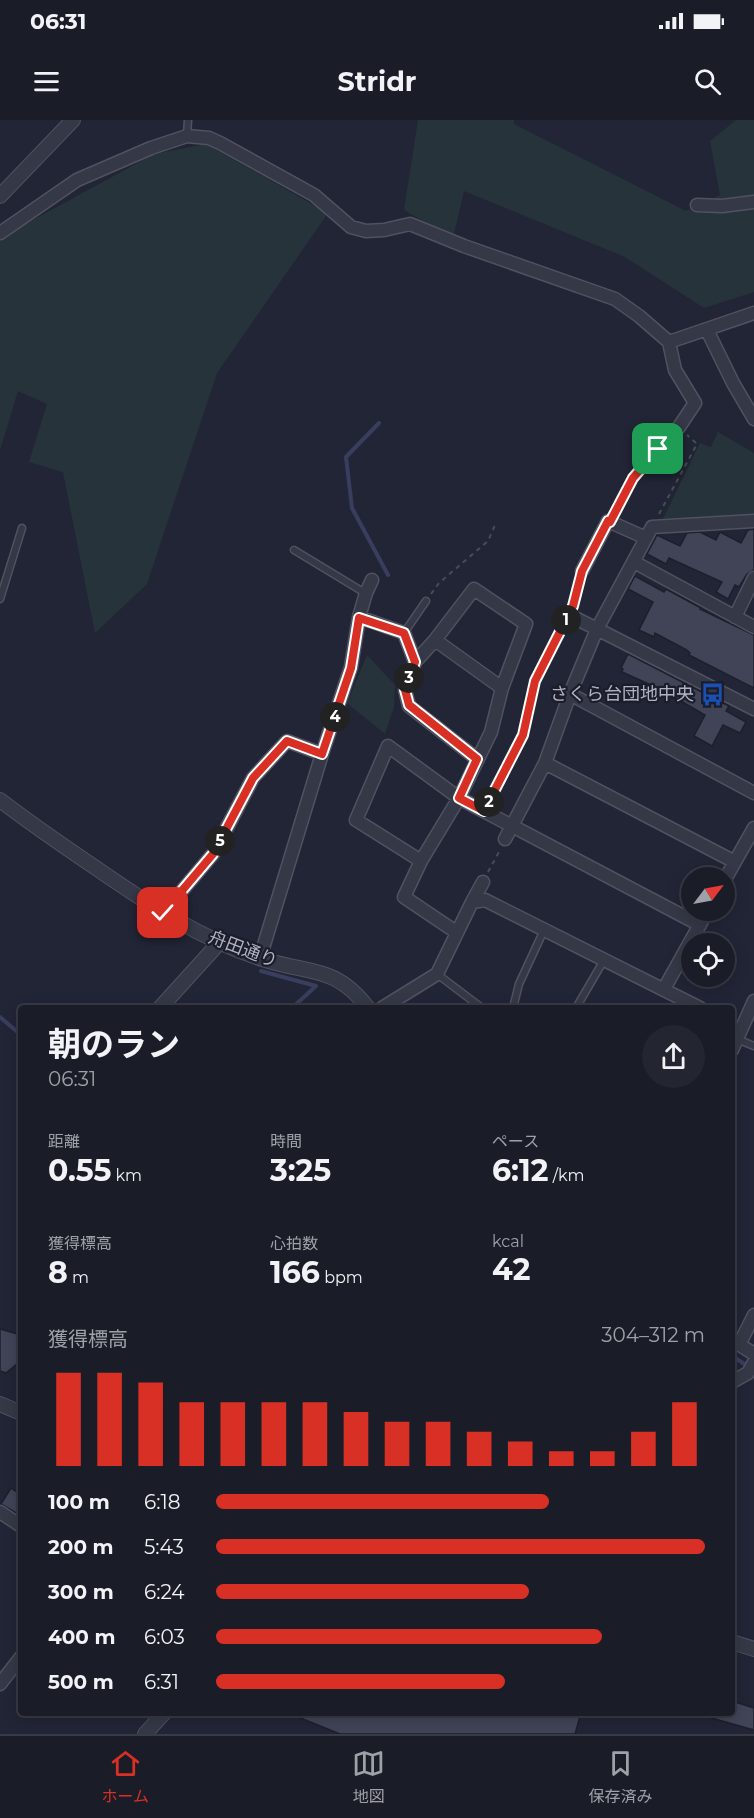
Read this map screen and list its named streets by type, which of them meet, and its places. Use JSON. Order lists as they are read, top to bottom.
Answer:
{
  "streets": {
    "street": ["舟田通り"]
  },
  "places": {
    "bus stop": ["さくら台団地中央"]
  },
  "north": "top right",
  "page": {
    "status": "06:31",
    "header": "Stridr",
    "pins": [
      "1",
      "3",
      "4",
      "2",
      "5"
    ],
    "heading": ["朝のラン", "06:31"],
    "stats": [
      ["距離", "0.55 km"],
      ["時間", "3:25"],
      ["ペース", "6:12 /km"],
      ["獲得標高", "8 m"],
      ["心拍数", "166 bpm"],
      ["kcal", "42"]
    ],
    "chart": ["獲得標高", "304–312 m"],
    "list": [
      {
        "name": "100 m",
        "note": "6:18"
      },
      {
        "name": "200 m",
        "note": "5:43"
      },
      {
        "name": "300 m",
        "note": "6:24"
      },
      {
        "name": "400 m",
        "note": "6:03"
      },
      {
        "name": "500 m",
        "note": "6:31"
      }
    ],
    "tabs": ["ホーム", "地図", "保存済み"]
  }
}
